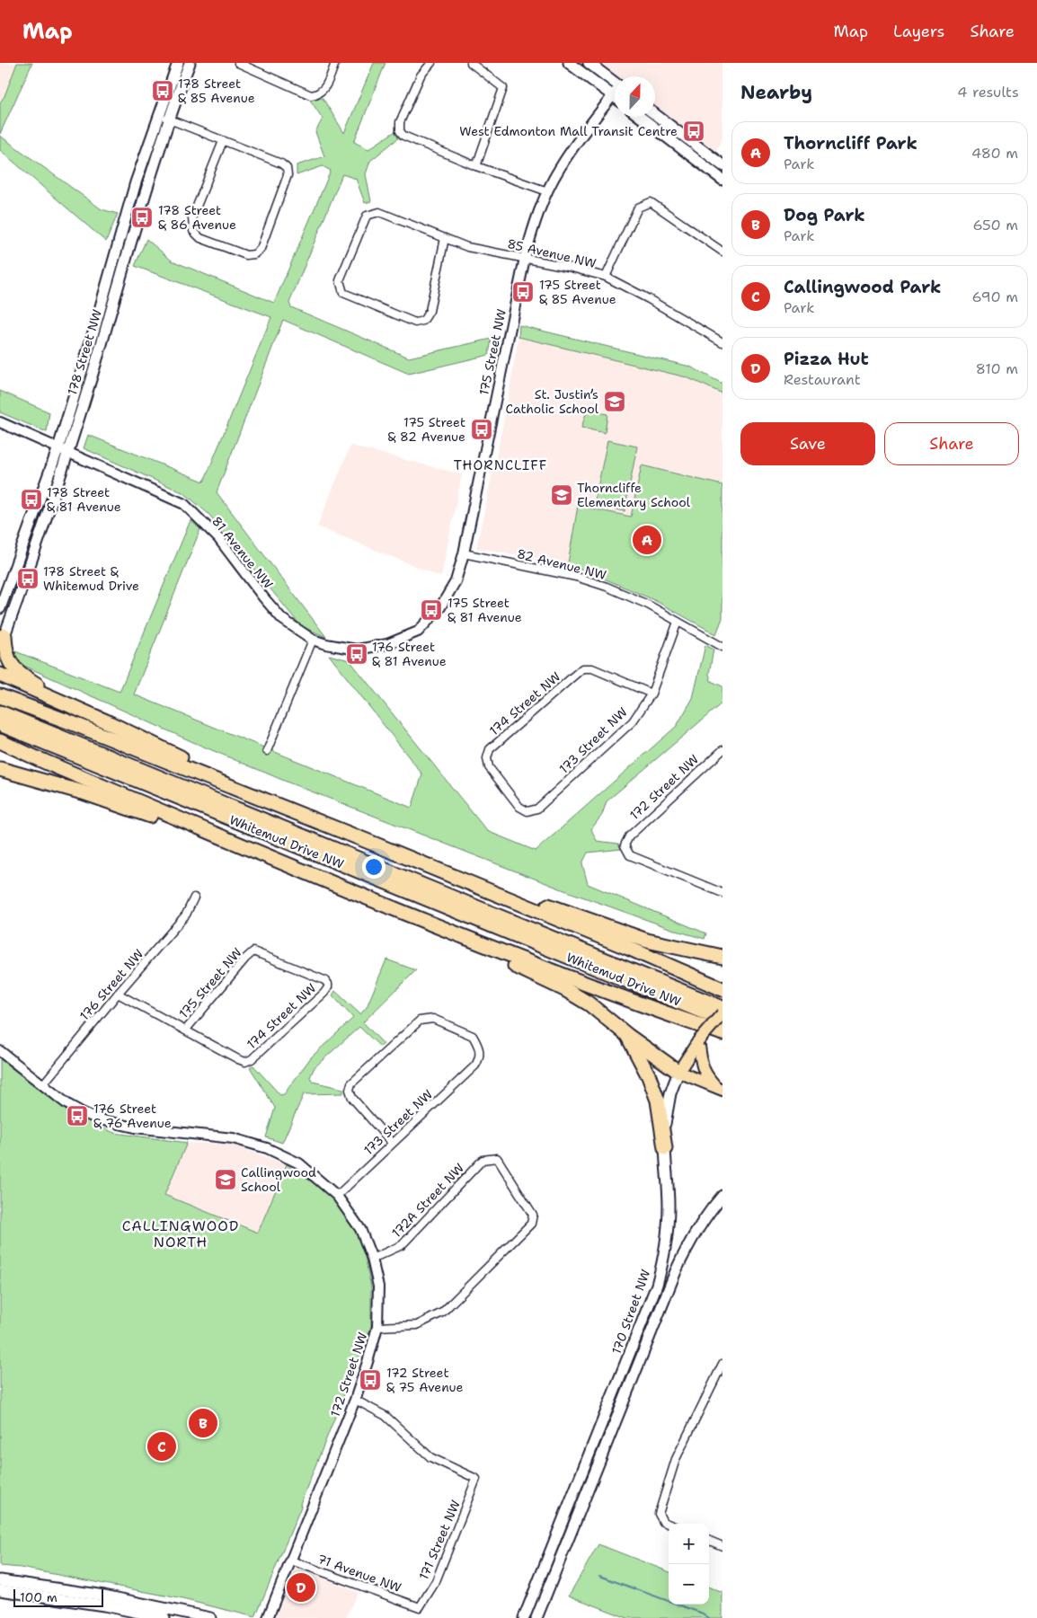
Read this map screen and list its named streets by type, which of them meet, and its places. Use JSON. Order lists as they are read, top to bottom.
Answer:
{
  "streets": {
    "highway": ["Whitemud Drive NW"],
    "main road": ["178 Street NW", "170 Street NW"],
    "street": [
      "85 Avenue NW",
      "175 Street NW",
      "81 Avenue NW",
      "82 Avenue NW",
      "174 Street NW",
      "173 Street NW",
      "172 Street NW",
      "176 Street NW",
      "172A Street NW",
      "171 Street NW",
      "71 Avenue NW"
    ]
  },
  "crossings": [
    ["85 Avenue NW", "175 Street NW"],
    ["178 Street NW", "81 Avenue NW"],
    ["175 Street NW", "81 Avenue NW"],
    ["175 Street NW", "82 Avenue NW"],
    ["175 Street NW", "174 Street NW"],
    ["82 Avenue NW", "173 Street NW"],
    ["174 Street NW", "173 Street NW"],
    ["172 Street NW", "172A Street NW"],
    ["172 Street NW", "171 Street NW"],
    ["172 Street NW", "71 Avenue NW"],
    ["171 Street NW", "71 Avenue NW"]
  ],
  "districts": ["THORNCLIFF", "CALLINGWOOD NORTH"],
  "places": {
    "bus stop": [
      "178 Street & 85 Avenue",
      "West Edmonton Mall Transit Centre",
      "178 Street & 86 Avenue",
      "175 Street & 85 Avenue",
      "175 Street & 82 Avenue",
      "178 Street & 81 Avenue",
      "178 Street & Whitemud Drive",
      "175 Street & 81 Avenue",
      "176 Street & 81 Avenue",
      "176 Street & 76 Avenue",
      "172 Street & 75 Avenue"
    ],
    "school or university": ["St. Justin’s Catholic School", "Thorncliffe Elementary School", "Callingwood School"]
  },
  "scale_bar": "100 m",
  "north": "top",
  "page": {
    "header": "Map",
    "nav": ["Map", "Layers", "Share"],
    "heading": ["Nearby", "4 results"],
    "list": [
      {
        "mark": "A",
        "name": "Thorncliff Park",
        "note": "Park",
        "value": "480 m"
      },
      {
        "mark": "B",
        "name": "Dog Park",
        "note": "Park",
        "value": "650 m"
      },
      {
        "mark": "C",
        "name": "Callingwood Park",
        "note": "Park",
        "value": "690 m"
      },
      {
        "mark": "D",
        "name": "Pizza Hut",
        "note": "Restaurant",
        "value": "810 m"
      }
    ],
    "buttons": ["Save", "Share"],
    "pins": [
      "A",
      "B",
      "C",
      "D"
    ],
    "map_buttons": ["+", "−"],
    "scale": "100 m"
  }
}
